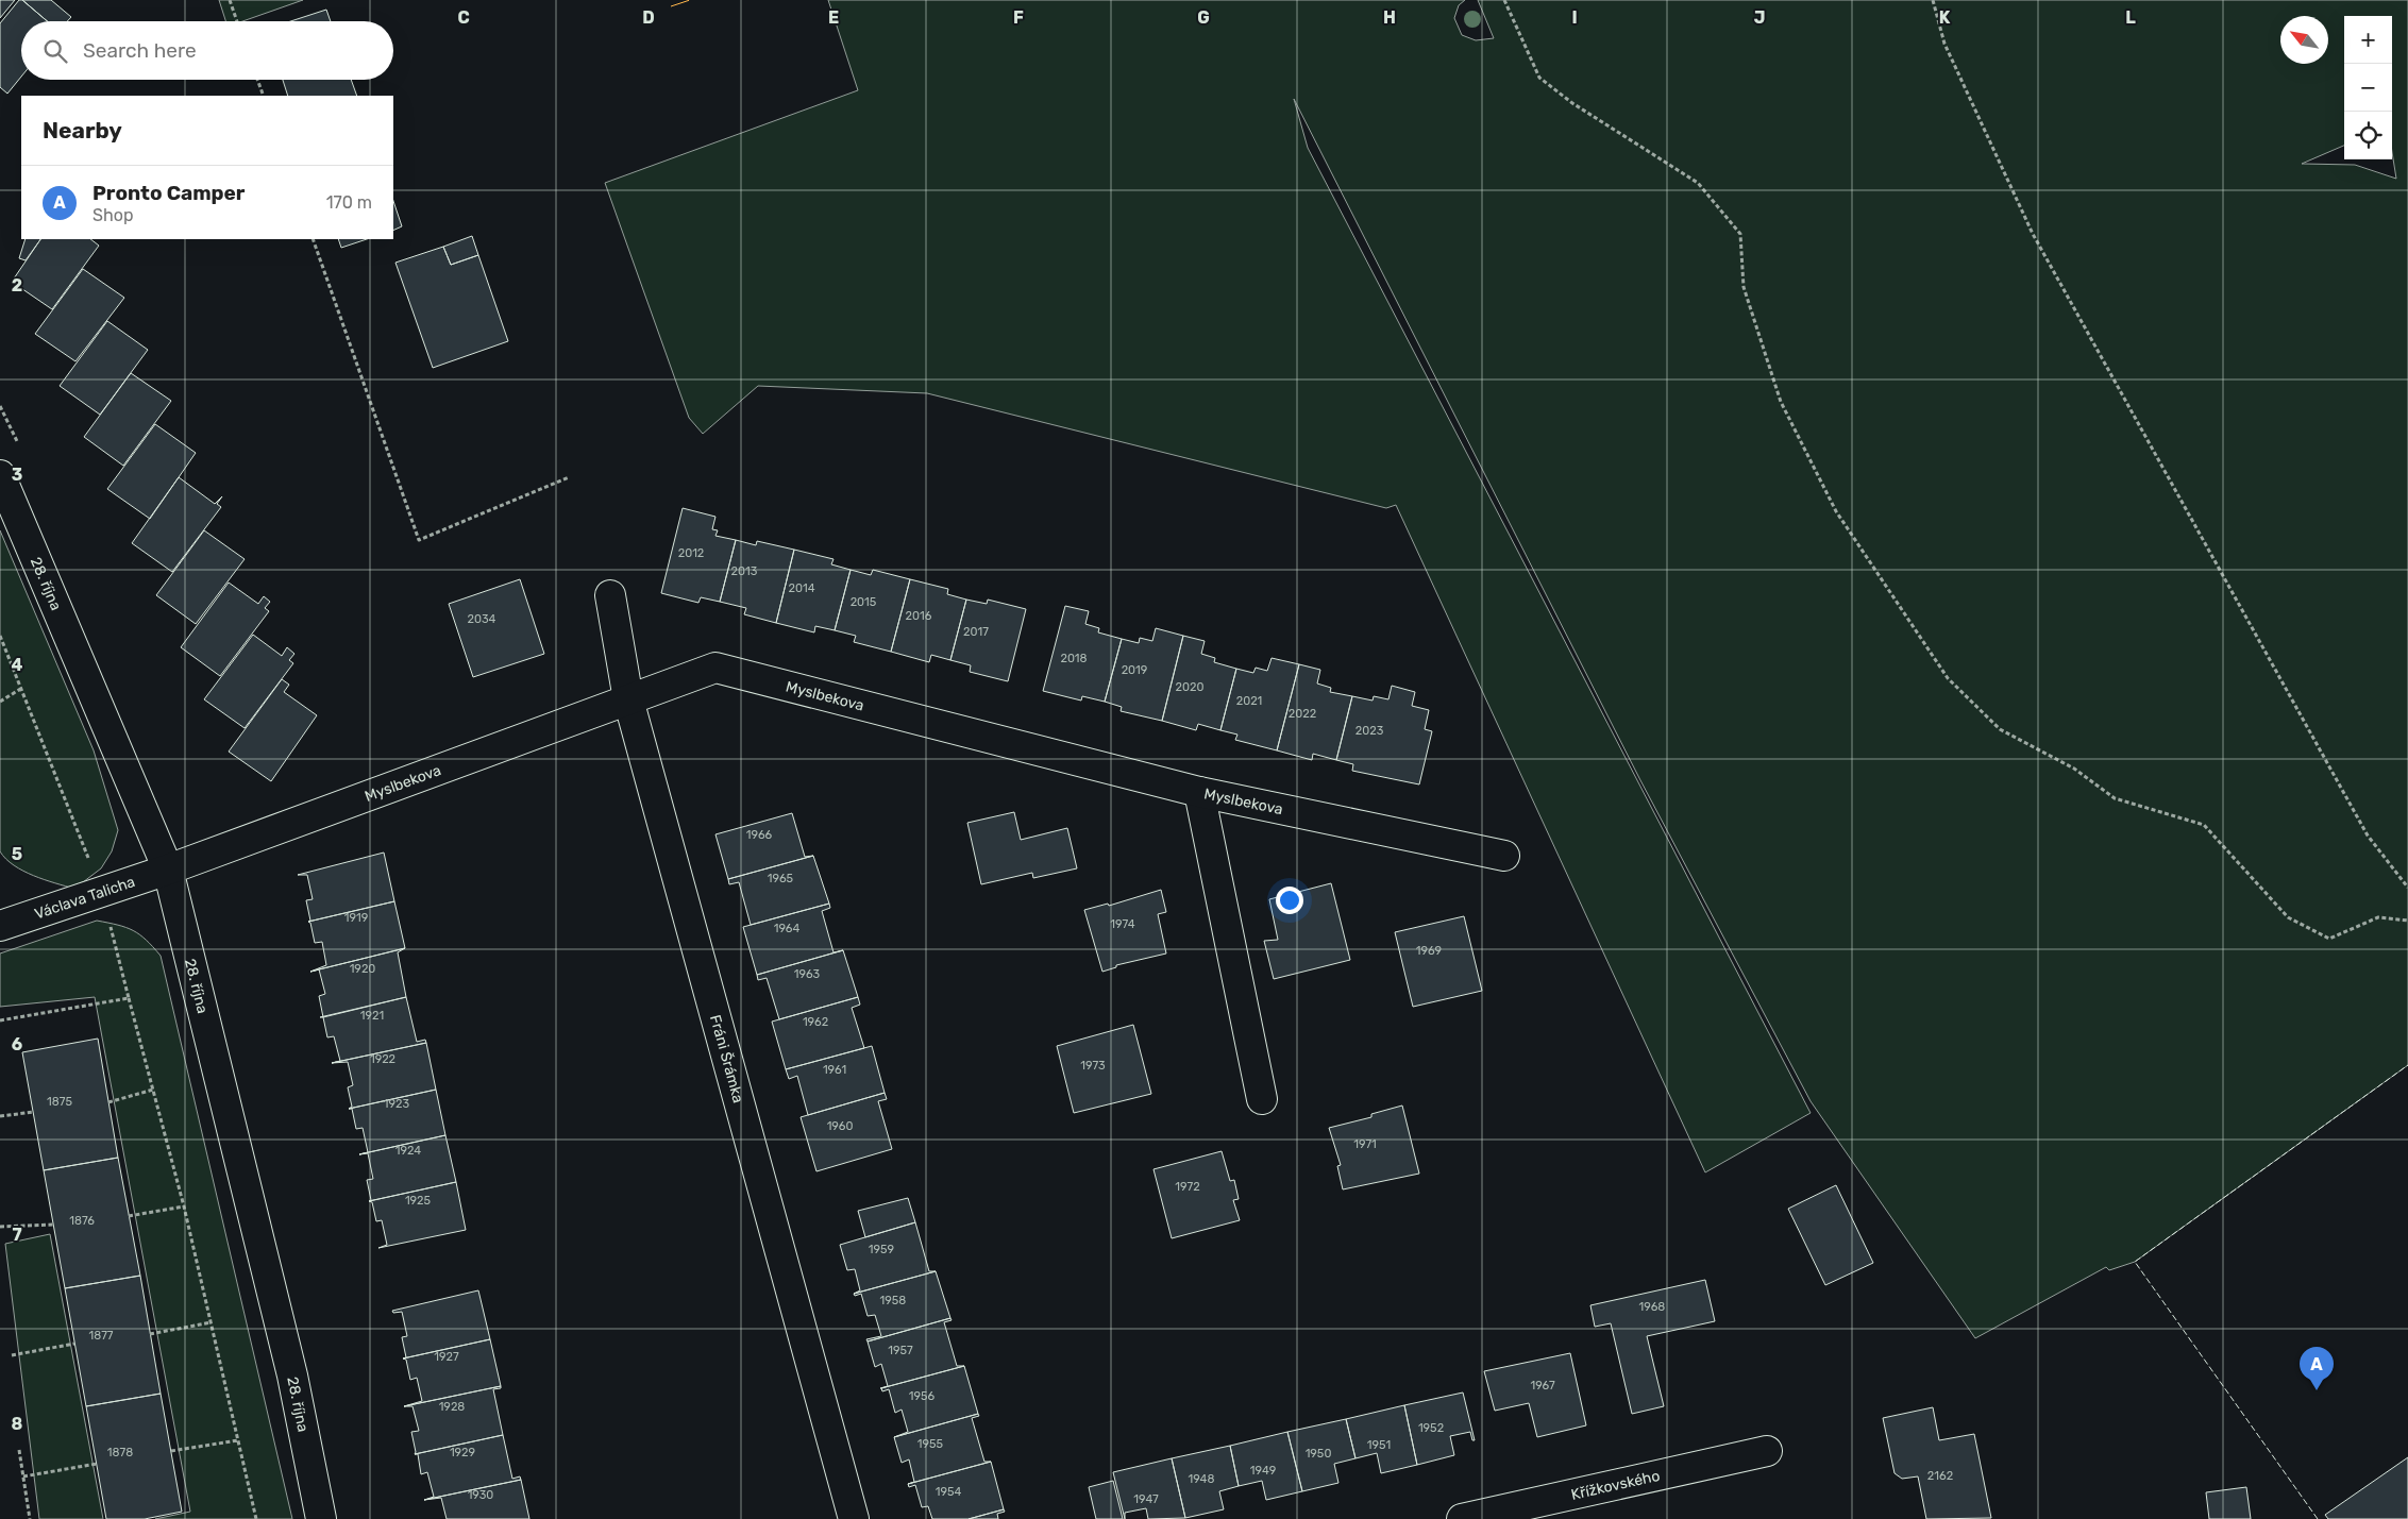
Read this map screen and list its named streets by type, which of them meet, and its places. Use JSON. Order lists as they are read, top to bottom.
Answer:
{
  "streets": {
    "street": [
      "28. října",
      "Myslbekova",
      "Václava Talicha",
      "Fráni Šrámka",
      "Křížkovského"
    ]
  },
  "crossings": [
    ["28. října", "Myslbekova"],
    ["28. října", "Václava Talicha"],
    ["Myslbekova", "Václava Talicha"],
    ["Myslbekova", "Fráni Šrámka"]
  ],
  "house_numbers": [
    "2012",
    "2013",
    "2014",
    "2015",
    "2016",
    "2034",
    "2017",
    "2018",
    "2019",
    "2020",
    "2021",
    "2022",
    "2023",
    "1966",
    "1965",
    "1919",
    "1974",
    "1964",
    "1969",
    "1920",
    "1963",
    "1921",
    "1962",
    "1922",
    "1973",
    "1961",
    "1875",
    "1923",
    "1960",
    "1971",
    "1924",
    "1972",
    "1925",
    "1876",
    "1959",
    "1958",
    "1968",
    "1877",
    "1957",
    "1927",
    "1967",
    "1956",
    "1928",
    "1952",
    "1955",
    "1951",
    "1878",
    "1929",
    "1950",
    "1949",
    "2162",
    "1948",
    "1954",
    "1930",
    "1947"
  ],
  "north": "top left",
  "page": {
    "map_buttons": ["+", "−"],
    "search": "Search here",
    "heading": "Nearby",
    "list": [
      {
        "mark": "A",
        "name": "Pronto Camper",
        "note": "Shop",
        "value": "170 m"
      }
    ],
    "pins": "A"
  },
  "grid": {
    "columns": [
      "C",
      "D",
      "E",
      "F",
      "G",
      "H",
      "I",
      "J",
      "K",
      "L"
    ],
    "rows": [
      "2",
      "3",
      "4",
      "5",
      "6",
      "7",
      "8"
    ]
  }
}
